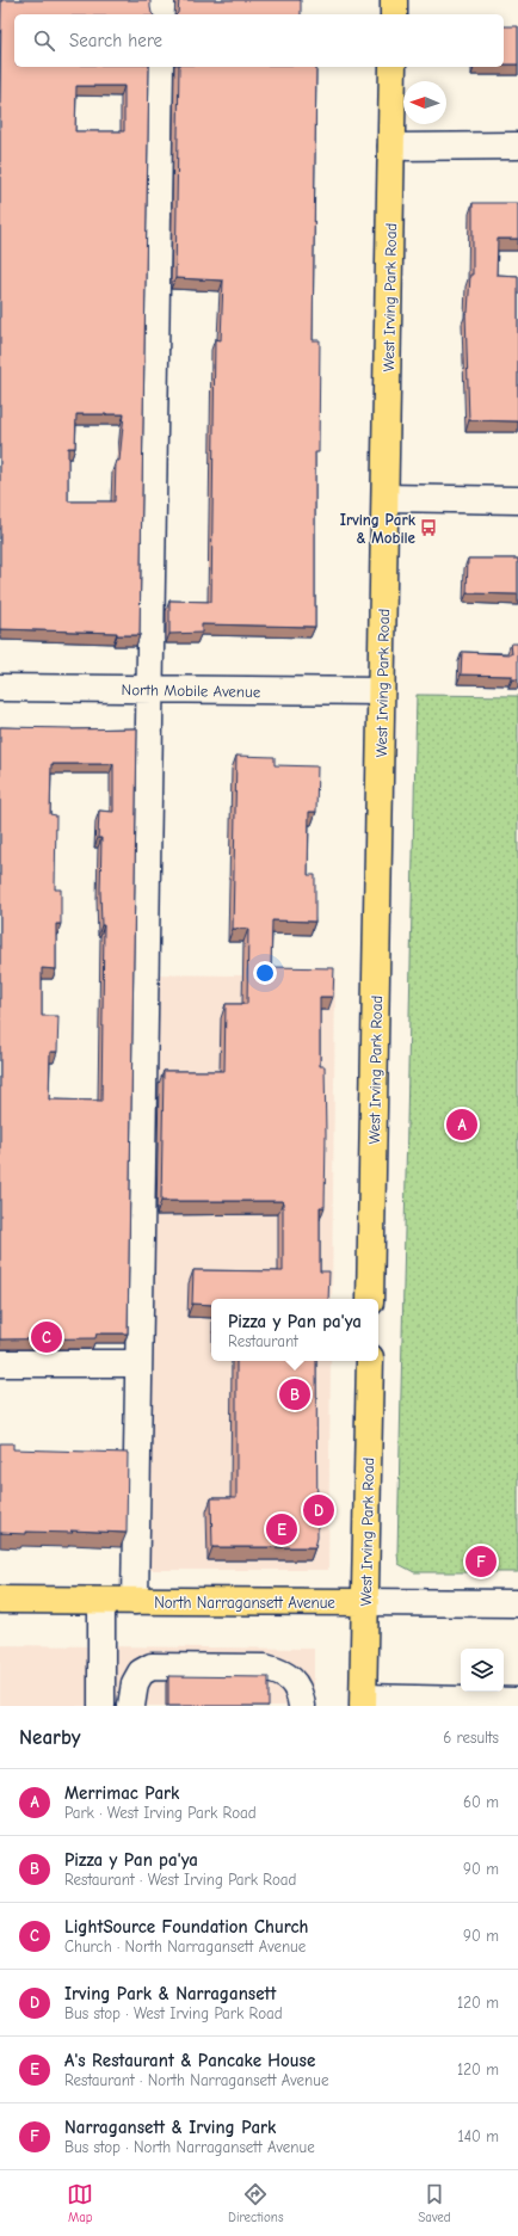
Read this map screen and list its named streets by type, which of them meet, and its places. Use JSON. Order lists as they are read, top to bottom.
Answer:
{
  "streets": {
    "main road": ["West Irving Park Road", "North Narragansett Avenue"],
    "street": ["North Mobile Avenue"]
  },
  "crossings": [
    ["West Irving Park Road", "North Mobile Avenue"],
    ["West Irving Park Road", "North Narragansett Avenue"]
  ],
  "places": {
    "bus stop": ["Irving Park & Mobile"]
  },
  "north": "left",
  "page": {
    "search": "Search here",
    "pins": [
      "A",
      "C",
      "B",
      "D",
      "E",
      "F"
    ],
    "popup": ["Pizza y Pan pa'ya", "Restaurant"],
    "heading": ["Nearby", "6 results"],
    "list": [
      {
        "mark": "A",
        "name": "Merrimac Park",
        "note": "Park · West Irving Park Road",
        "value": "60 m"
      },
      {
        "mark": "B",
        "name": "Pizza y Pan pa'ya",
        "note": "Restaurant · West Irving Park Road",
        "value": "90 m"
      },
      {
        "mark": "C",
        "name": "LightSource Foundation Church",
        "note": "Church · North Narragansett Avenue",
        "value": "90 m"
      },
      {
        "mark": "D",
        "name": "Irving Park & Narragansett",
        "note": "Bus stop · West Irving Park Road",
        "value": "120 m"
      },
      {
        "mark": "E",
        "name": "A's Restaurant & Pancake House",
        "note": "Restaurant · North Narragansett Avenue",
        "value": "120 m"
      },
      {
        "mark": "F",
        "name": "Narragansett & Irving Park",
        "note": "Bus stop · North Narragansett Avenue",
        "value": "140 m"
      }
    ],
    "nav": ["Map", "Directions", "Saved"]
  }
}
